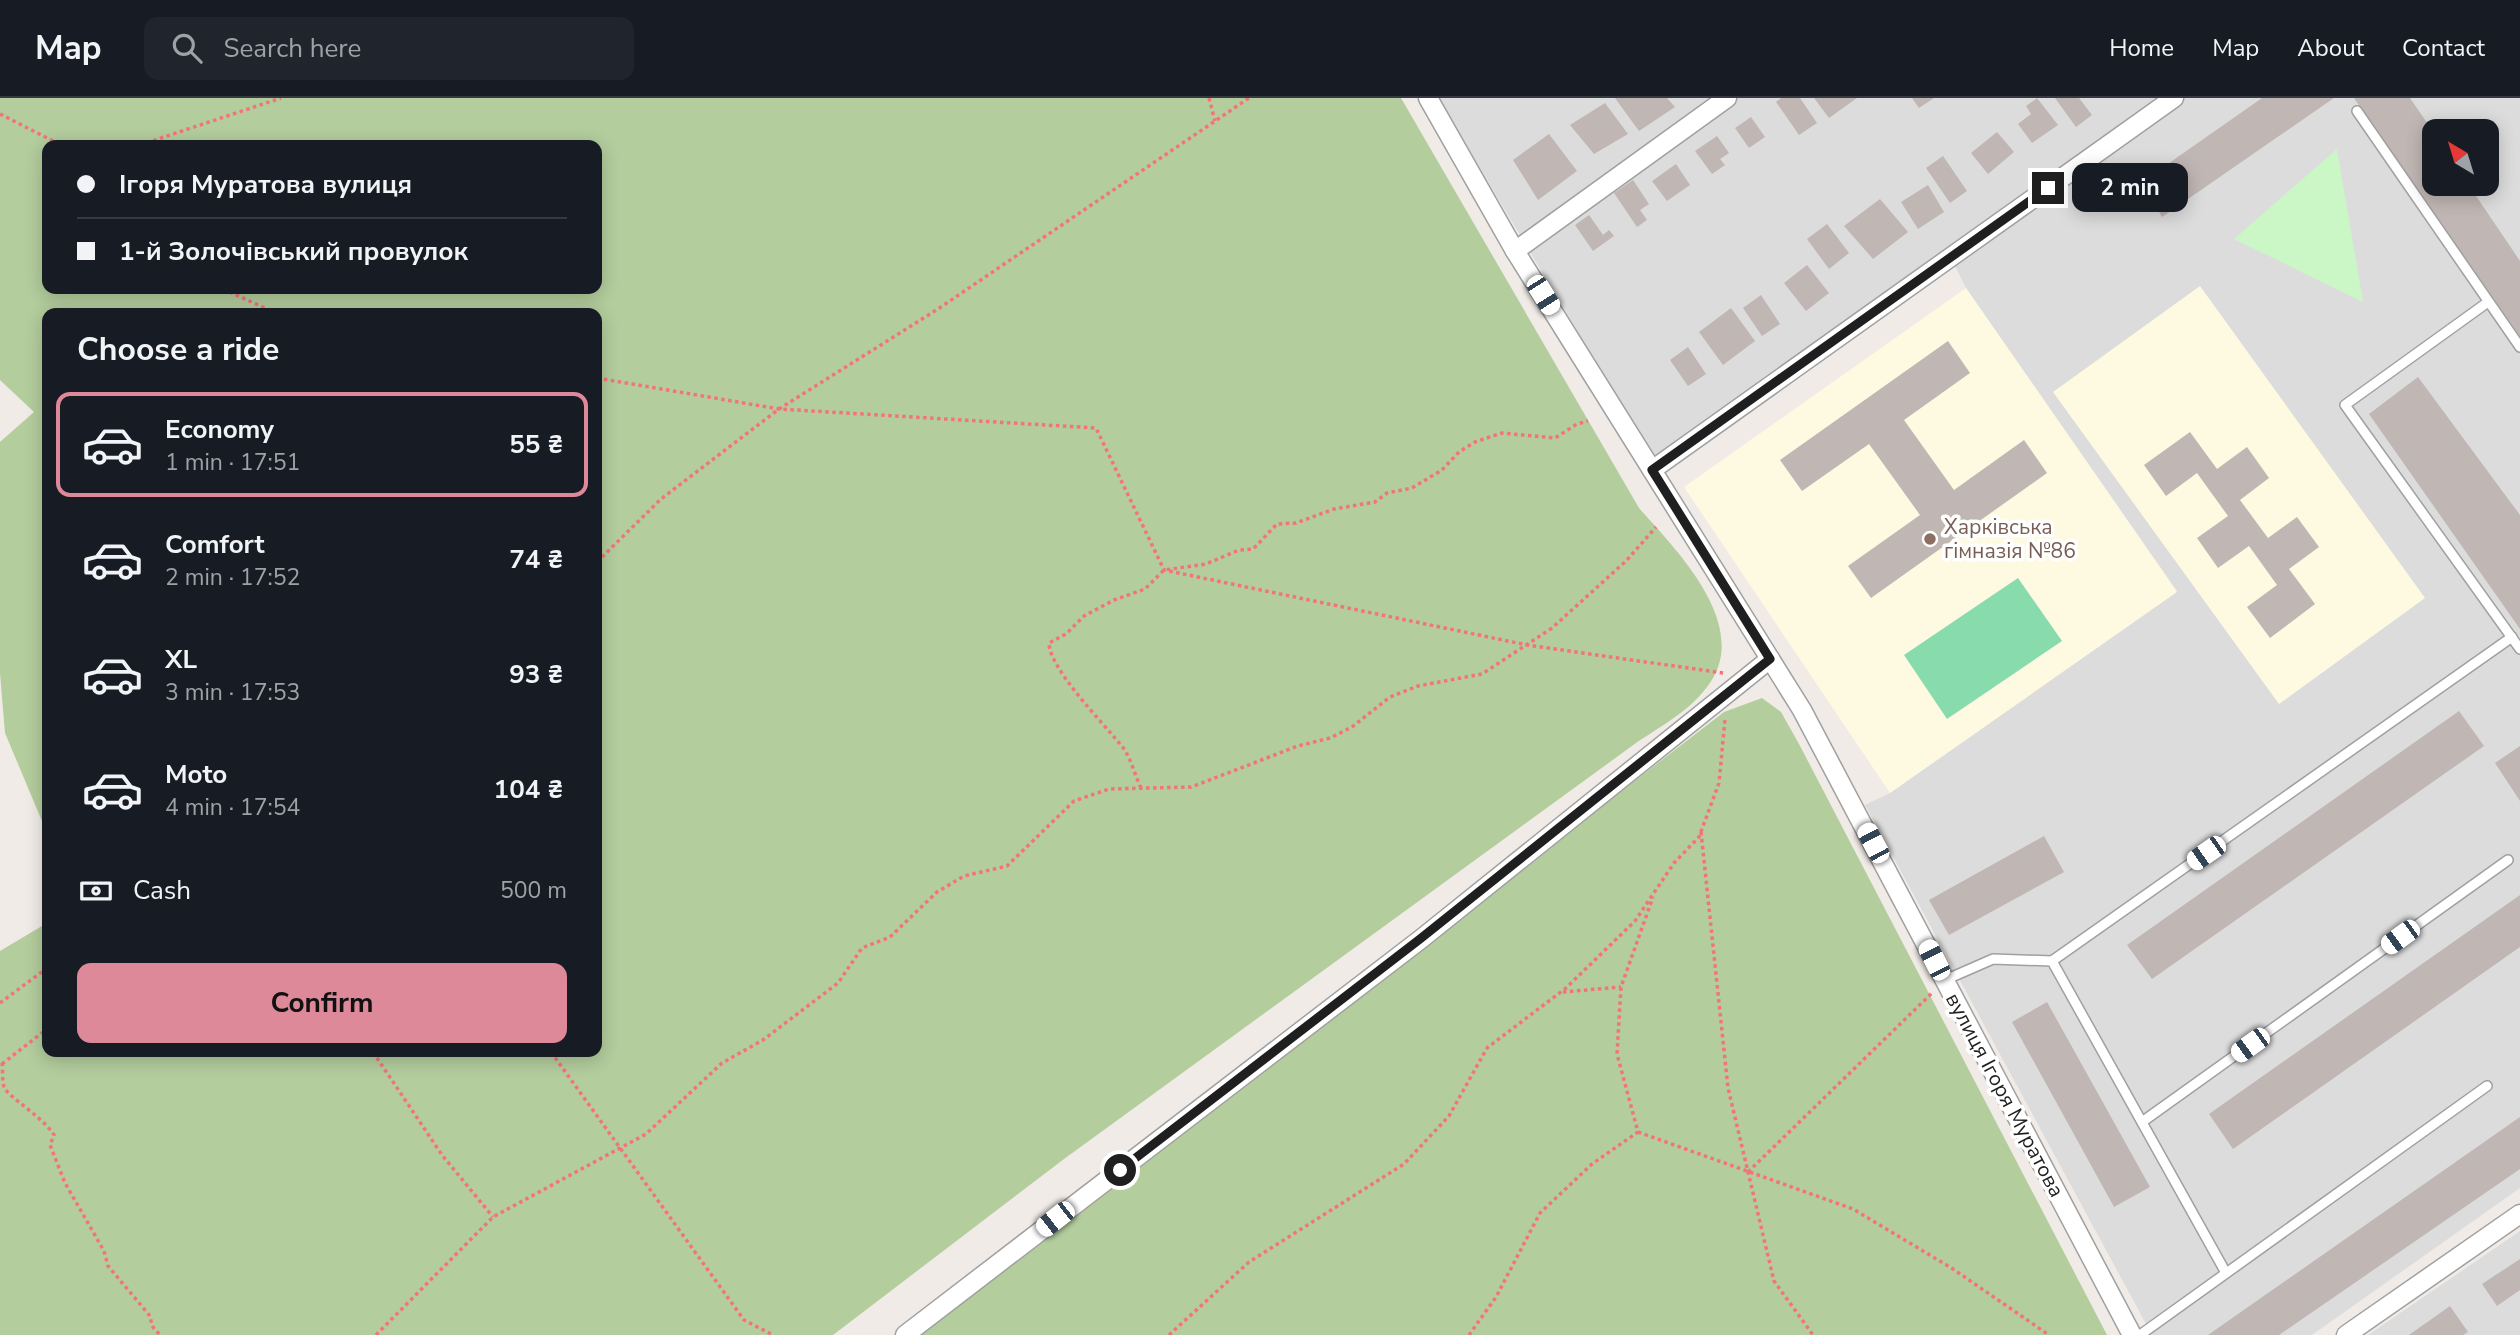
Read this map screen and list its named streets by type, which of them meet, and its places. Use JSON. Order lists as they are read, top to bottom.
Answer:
{
  "streets": {
    "street": ["вулиця Ігоря Муратова"]
  },
  "places": ["Харківська гімназія №86"],
  "north": "top left",
  "page": {
    "header": "Map",
    "search": "Search here",
    "nav": [
      "Home",
      "Map",
      "About",
      "Contact"
    ],
    "banner": ["Ігоря Муратова вулиця", "1-й Золочівський провулок"],
    "bubble": "2 min",
    "heading": "Choose a ride",
    "list": [
      {
        "name": "Economy",
        "note": "1 min · 17:51",
        "value": "55 ₴"
      },
      {
        "name": "Comfort",
        "note": "2 min · 17:52",
        "value": "74 ₴"
      },
      {
        "name": "XL",
        "note": "3 min · 17:53",
        "value": "93 ₴"
      },
      {
        "name": "Moto",
        "note": "4 min · 17:54",
        "value": "104 ₴"
      }
    ],
    "pay": ["Cash", "500 m"],
    "buttons": "Confirm"
  }
}
